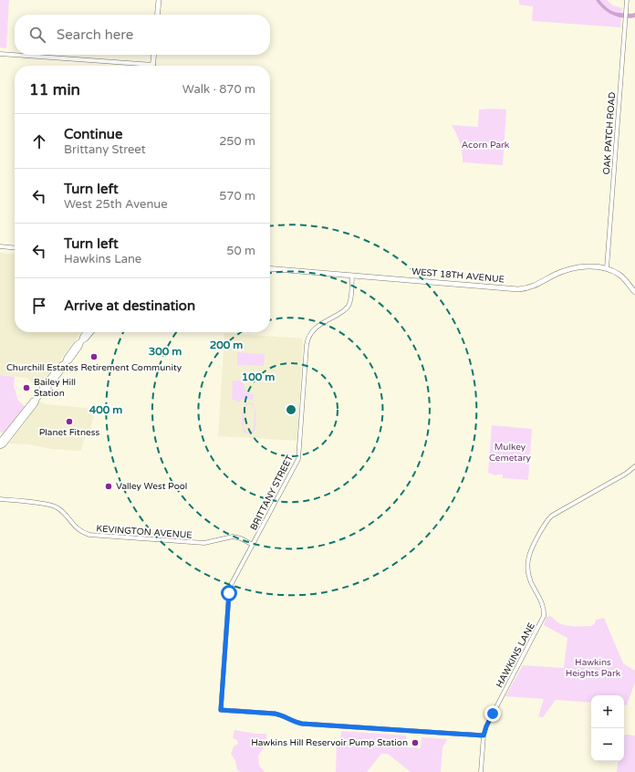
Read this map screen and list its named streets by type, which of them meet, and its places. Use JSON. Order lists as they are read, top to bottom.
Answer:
{
  "streets": {
    "main road": ["WEST 18TH AVENUE"],
    "street": [
      "OAK PATCH ROAD",
      "BRITTANY STREET",
      "KEVINGTON AVENUE",
      "HAWKINS LANE"
    ]
  },
  "crossings": [
    ["OAK PATCH ROAD", "WEST 18TH AVENUE"],
    ["WEST 18TH AVENUE", "BRITTANY STREET"],
    ["BRITTANY STREET", "KEVINGTON AVENUE"],
    ["BRITTANY STREET", "HAWKINS LANE"]
  ],
  "parks": ["Acorn Park", "Mulkey Cemetary", "Hawkins Heights Park"],
  "places": [
    "Churchill Estates Retirement Community",
    "Bailey Hill Station",
    "Planet Fitness",
    "Valley West Pool",
    "Hawkins Hill Reservoir Pump Station"
  ],
  "page": {
    "search": "Search here",
    "heading": ["11 min", "Walk · 870 m"],
    "list": [
      ["Continue", "Brittany Street", "250 m"],
      ["Turn left", "West 25th Avenue", "570 m"],
      ["Turn left", "Hawkins Lane", "50 m"],
      "Arrive at destination"
    ],
    "map_buttons": ["+", "−"]
  },
  "rings": [
    "200 m",
    "300 m",
    "100 m",
    "400 m"
  ]
}
